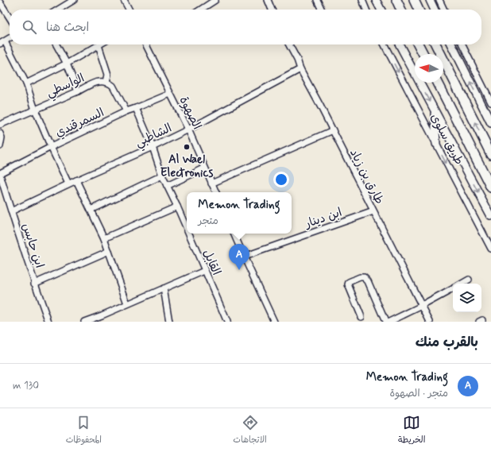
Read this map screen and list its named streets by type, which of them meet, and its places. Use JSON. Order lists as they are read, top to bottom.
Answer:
{
  "streets": {
    "highway": ["طريق سلوى"],
    "street": [
      "الواسطي",
      "الصهوة",
      "السمرقندي",
      "الشاطبي",
      "طارق بن زياد",
      "ابن دينار",
      "ابن حابس",
      "القابل"
    ]
  },
  "crossings": [
    ["الصهوة", "السمرقندي"],
    ["الصهوة", "الشاطبي"],
    ["السمرقندي", "ابن حابس"],
    ["السمرقندي", "القابل"],
    ["الشاطبي", "طارق بن زياد"],
    ["الشاطبي", "ابن حابس"],
    ["الشاطبي", "القابل"],
    ["طارق بن زياد", "ابن دينار"]
  ],
  "one_way": ["طريق سلوى"],
  "places": ["Al Wael Electronics"],
  "north": "left",
  "page": {
    "search": "ابحث هنا",
    "popup": ["Memon Trading", "متجر"],
    "pins": "A",
    "heading": "بالقرب منك",
    "list": [
      {
        "mark": "A",
        "name": "Memon Trading",
        "note": "متجر · الصهوة",
        "value": "130 m"
      }
    ],
    "nav": ["الخريطة", "الاتجاهات", "المحفوظات"]
  }
}
